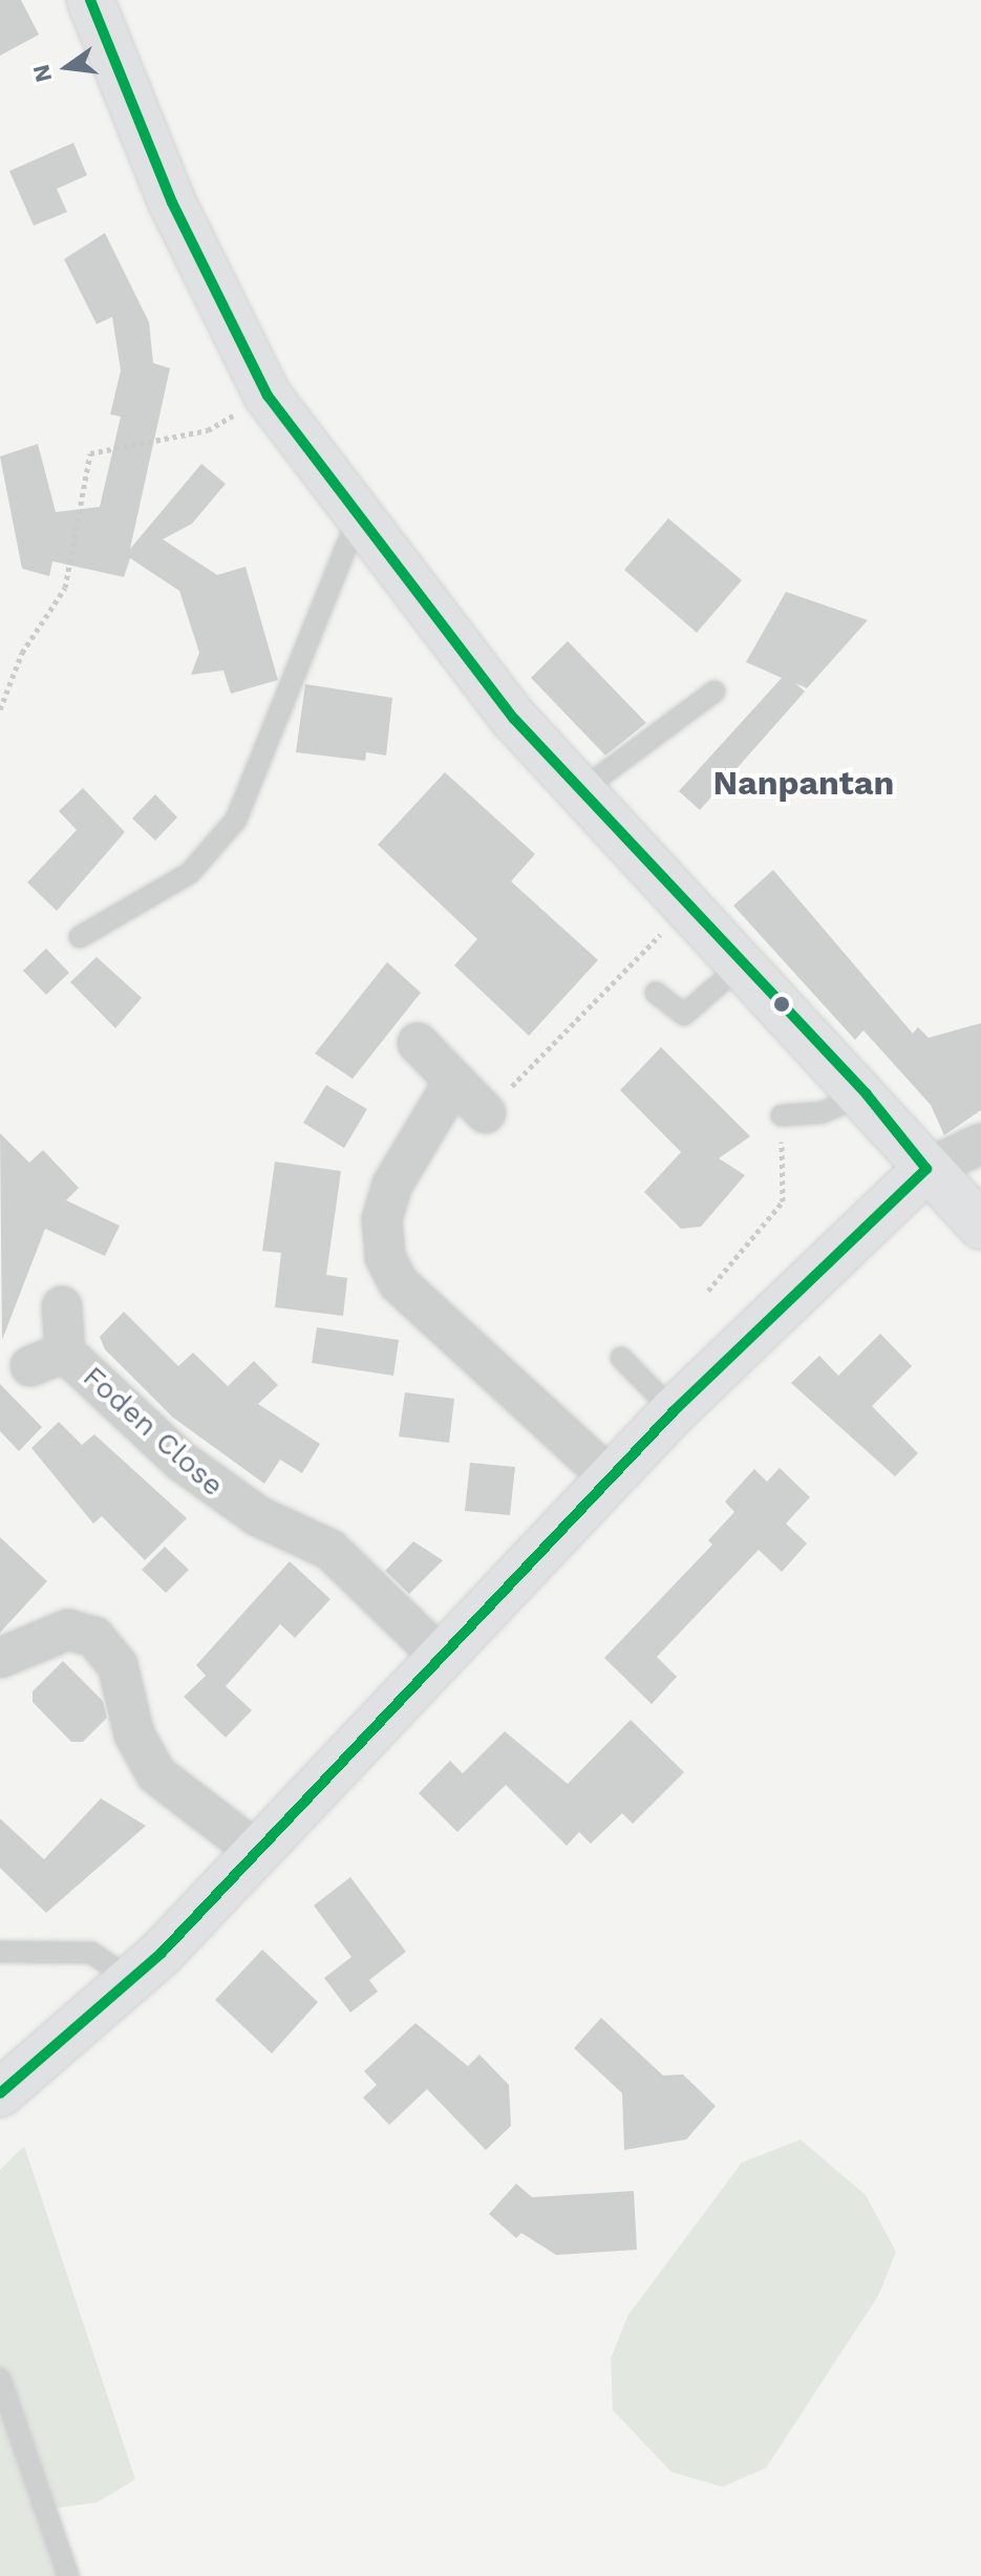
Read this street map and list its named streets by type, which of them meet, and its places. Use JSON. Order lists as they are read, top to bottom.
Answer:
{
  "streets": {
    "street": ["Foden Close"]
  },
  "districts": ["Nanpantan"],
  "north": "left"
}
